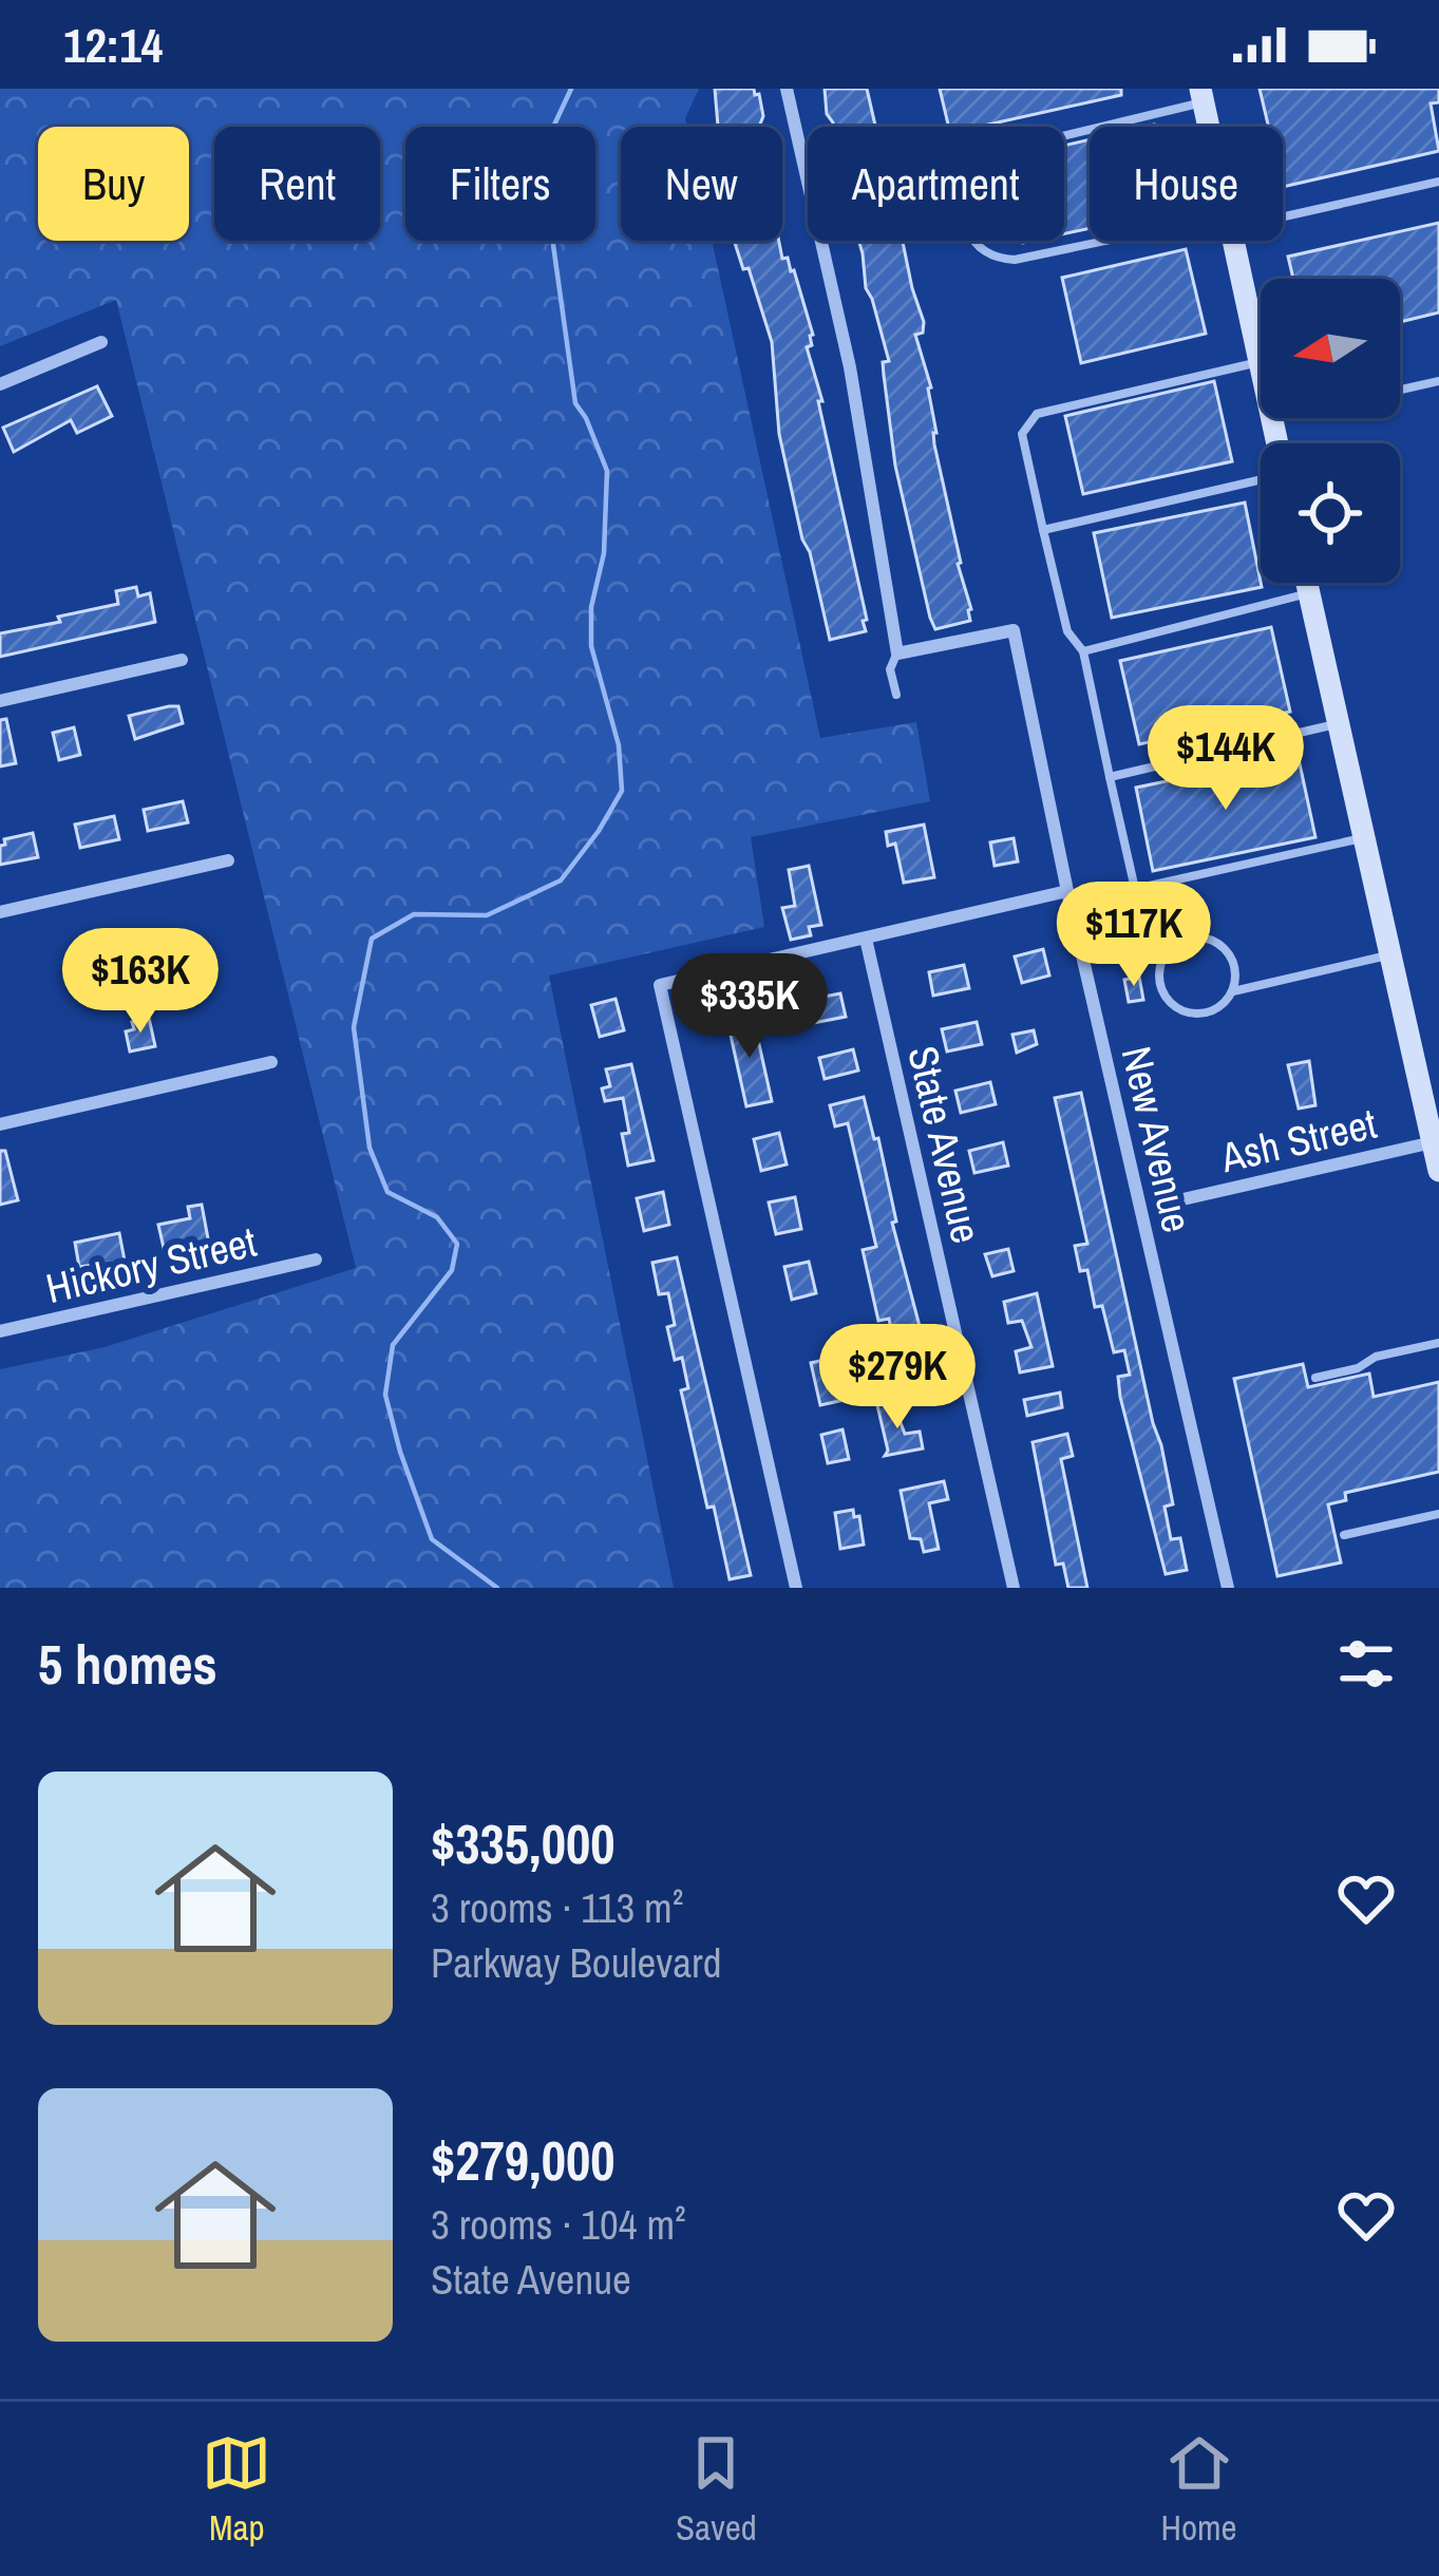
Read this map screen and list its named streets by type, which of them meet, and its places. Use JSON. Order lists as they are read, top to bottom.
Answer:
{
  "streets": {
    "street": [
      "New Avenue",
      "Ash Street",
      "State Avenue",
      "Hickory Street"
    ]
  },
  "north": "left",
  "page": {
    "status": "12:14",
    "chip": [
      "Buy",
      "Rent",
      "Filters",
      "New",
      "Apartment",
      "House"
    ],
    "price": [
      "$144K",
      "$117K",
      "$163K",
      "$335K",
      "$279K"
    ],
    "heading": "5 homes",
    "list": [
      {
        "name": "$335,000",
        "note": "3 rooms · 113 m² · Parkway Boulevard"
      },
      {
        "name": "$279,000",
        "note": "3 rooms · 104 m² · State Avenue"
      }
    ],
    "tabs": ["Map", "Saved", "Home"]
  }
}
